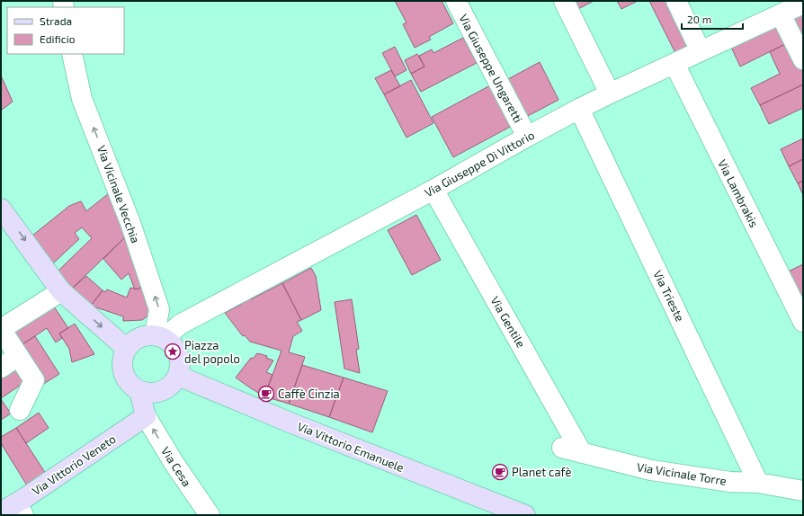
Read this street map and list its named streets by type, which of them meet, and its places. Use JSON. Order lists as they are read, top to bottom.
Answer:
{
  "streets": {
    "street": [
      "Via Giuseppe Ungaretti",
      "Via Giuseppe Di Vittorio",
      "Via Lambrakis",
      "Via Vicinale Vecchia",
      "Via Trieste",
      "Via Gentile",
      "Via Vittorio Emanuele",
      "Via Vittorio Veneto",
      "Via Cesa",
      "Via Vicinale Torre"
    ]
  },
  "crossings": [
    ["Via Giuseppe Ungaretti", "Via Giuseppe Di Vittorio"],
    ["Via Giuseppe Di Vittorio", "Via Lambrakis"],
    ["Via Giuseppe Di Vittorio", "Via Vicinale Vecchia"],
    ["Via Giuseppe Di Vittorio", "Via Trieste"],
    ["Via Giuseppe Di Vittorio", "Via Gentile"],
    ["Via Giuseppe Di Vittorio", "Via Vittorio Emanuele"],
    ["Via Vicinale Vecchia", "Via Vittorio Emanuele"],
    ["Via Trieste", "Via Vicinale Torre"],
    ["Via Gentile", "Via Vicinale Torre"],
    ["Via Vittorio Veneto", "Via Cesa"]
  ],
  "one_way": ["Via Cesa"],
  "places": {
    "place": ["Piazza del popolo"],
    "cafe": ["Caffè Cinzia", "Planet cafè"]
  },
  "legend": ["Strada", "Edificio"],
  "scale_bar": "20 m"
}
